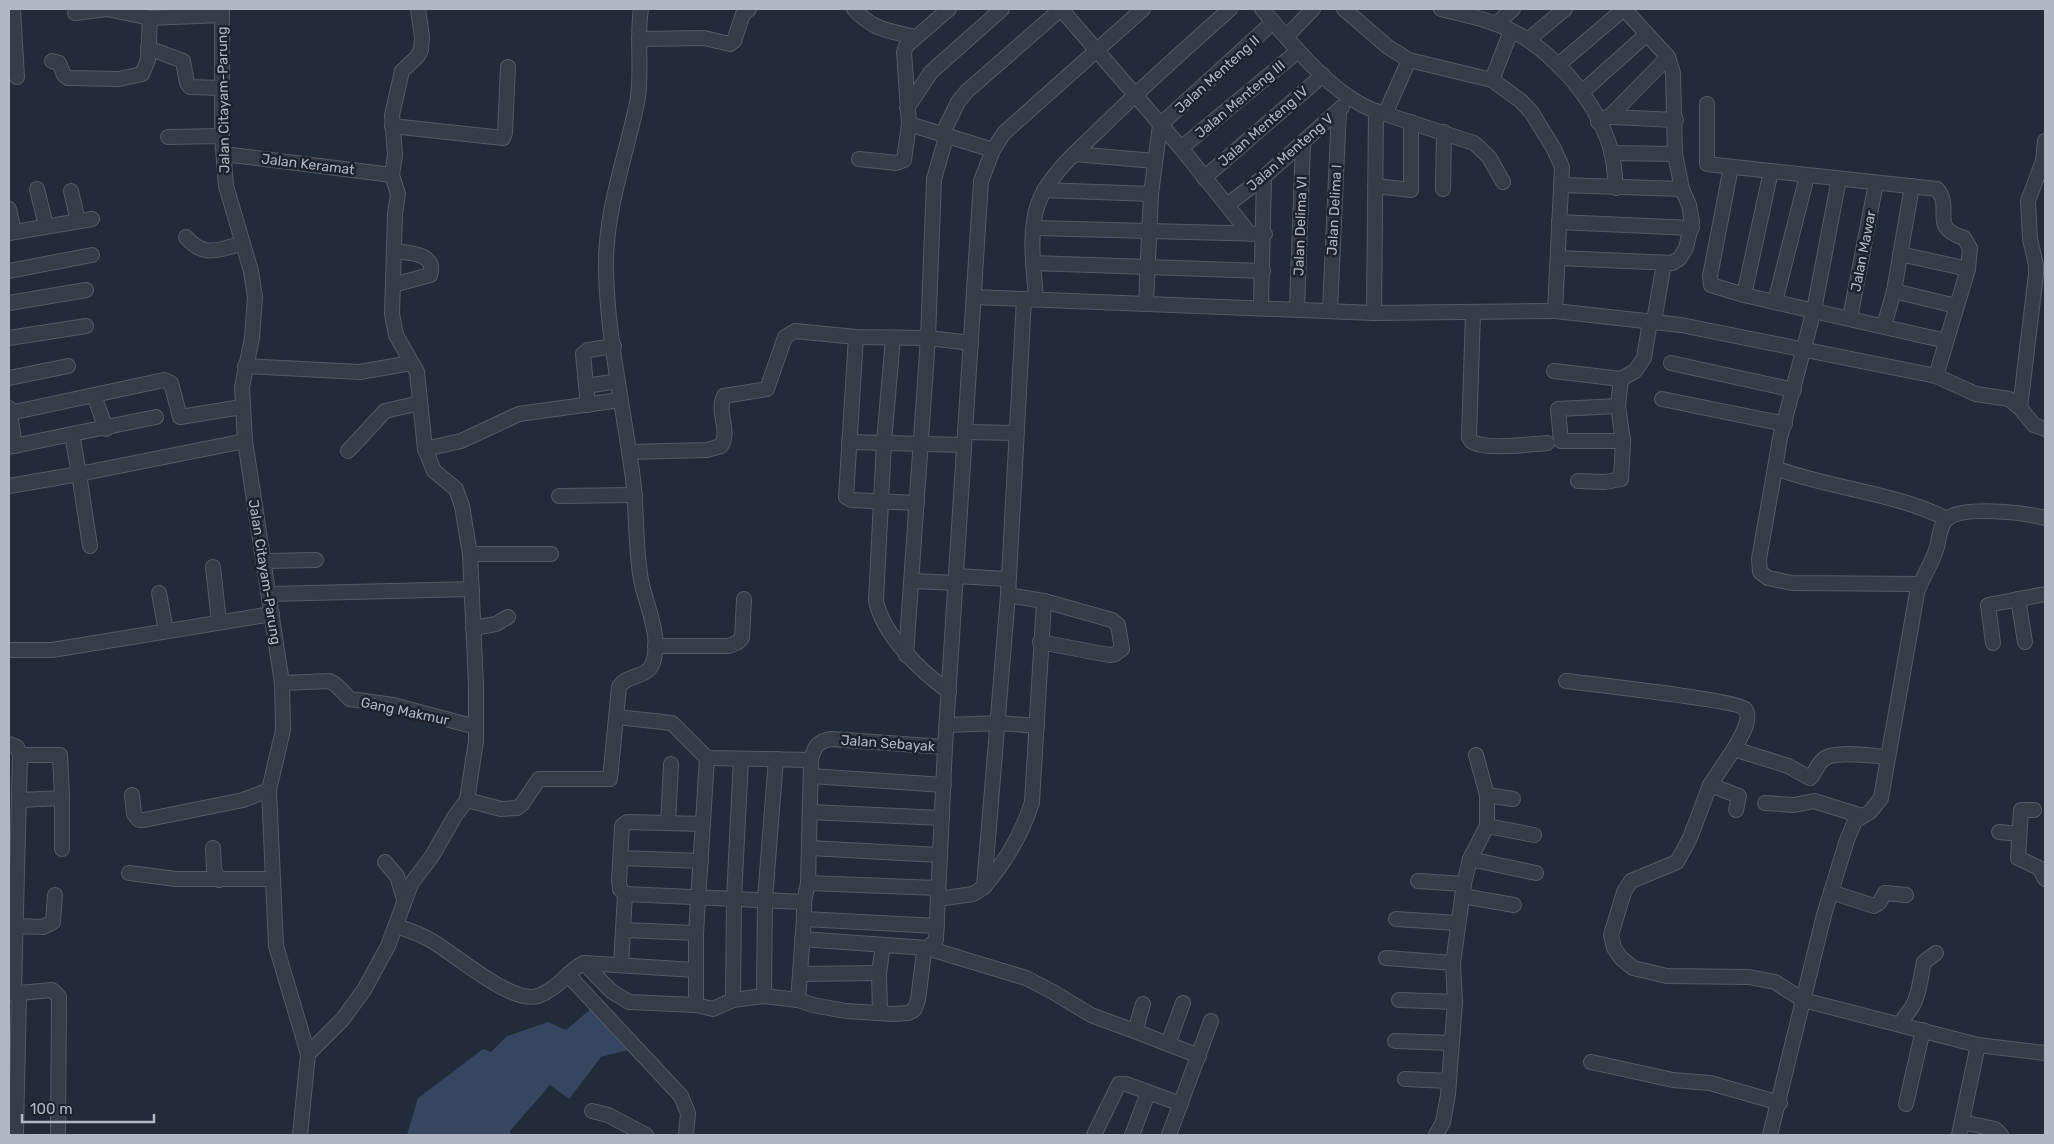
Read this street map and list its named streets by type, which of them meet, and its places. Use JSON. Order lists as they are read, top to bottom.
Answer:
{
  "streets": {
    "street": [
      "Jalan Menteng II",
      "Jalan Menteng III",
      "Jalan Citayam-Parung",
      "Jalan Menteng IV",
      "Jalan Menteng V",
      "Jalan Keramat",
      "Jalan Delima I",
      "Jalan Delima VI",
      "Jalan Mawar",
      "Gang Makmur",
      "Jalan Sebayak"
    ]
  },
  "crossings": [
    ["Jalan Citayam-Parung", "Jalan Keramat"],
    ["Jalan Citayam-Parung", "Gang Makmur"],
    ["Jalan Menteng V", "Jalan Delima I"],
    ["Jalan Menteng V", "Jalan Delima VI"]
  ],
  "scale_bar": "100 m"
}
